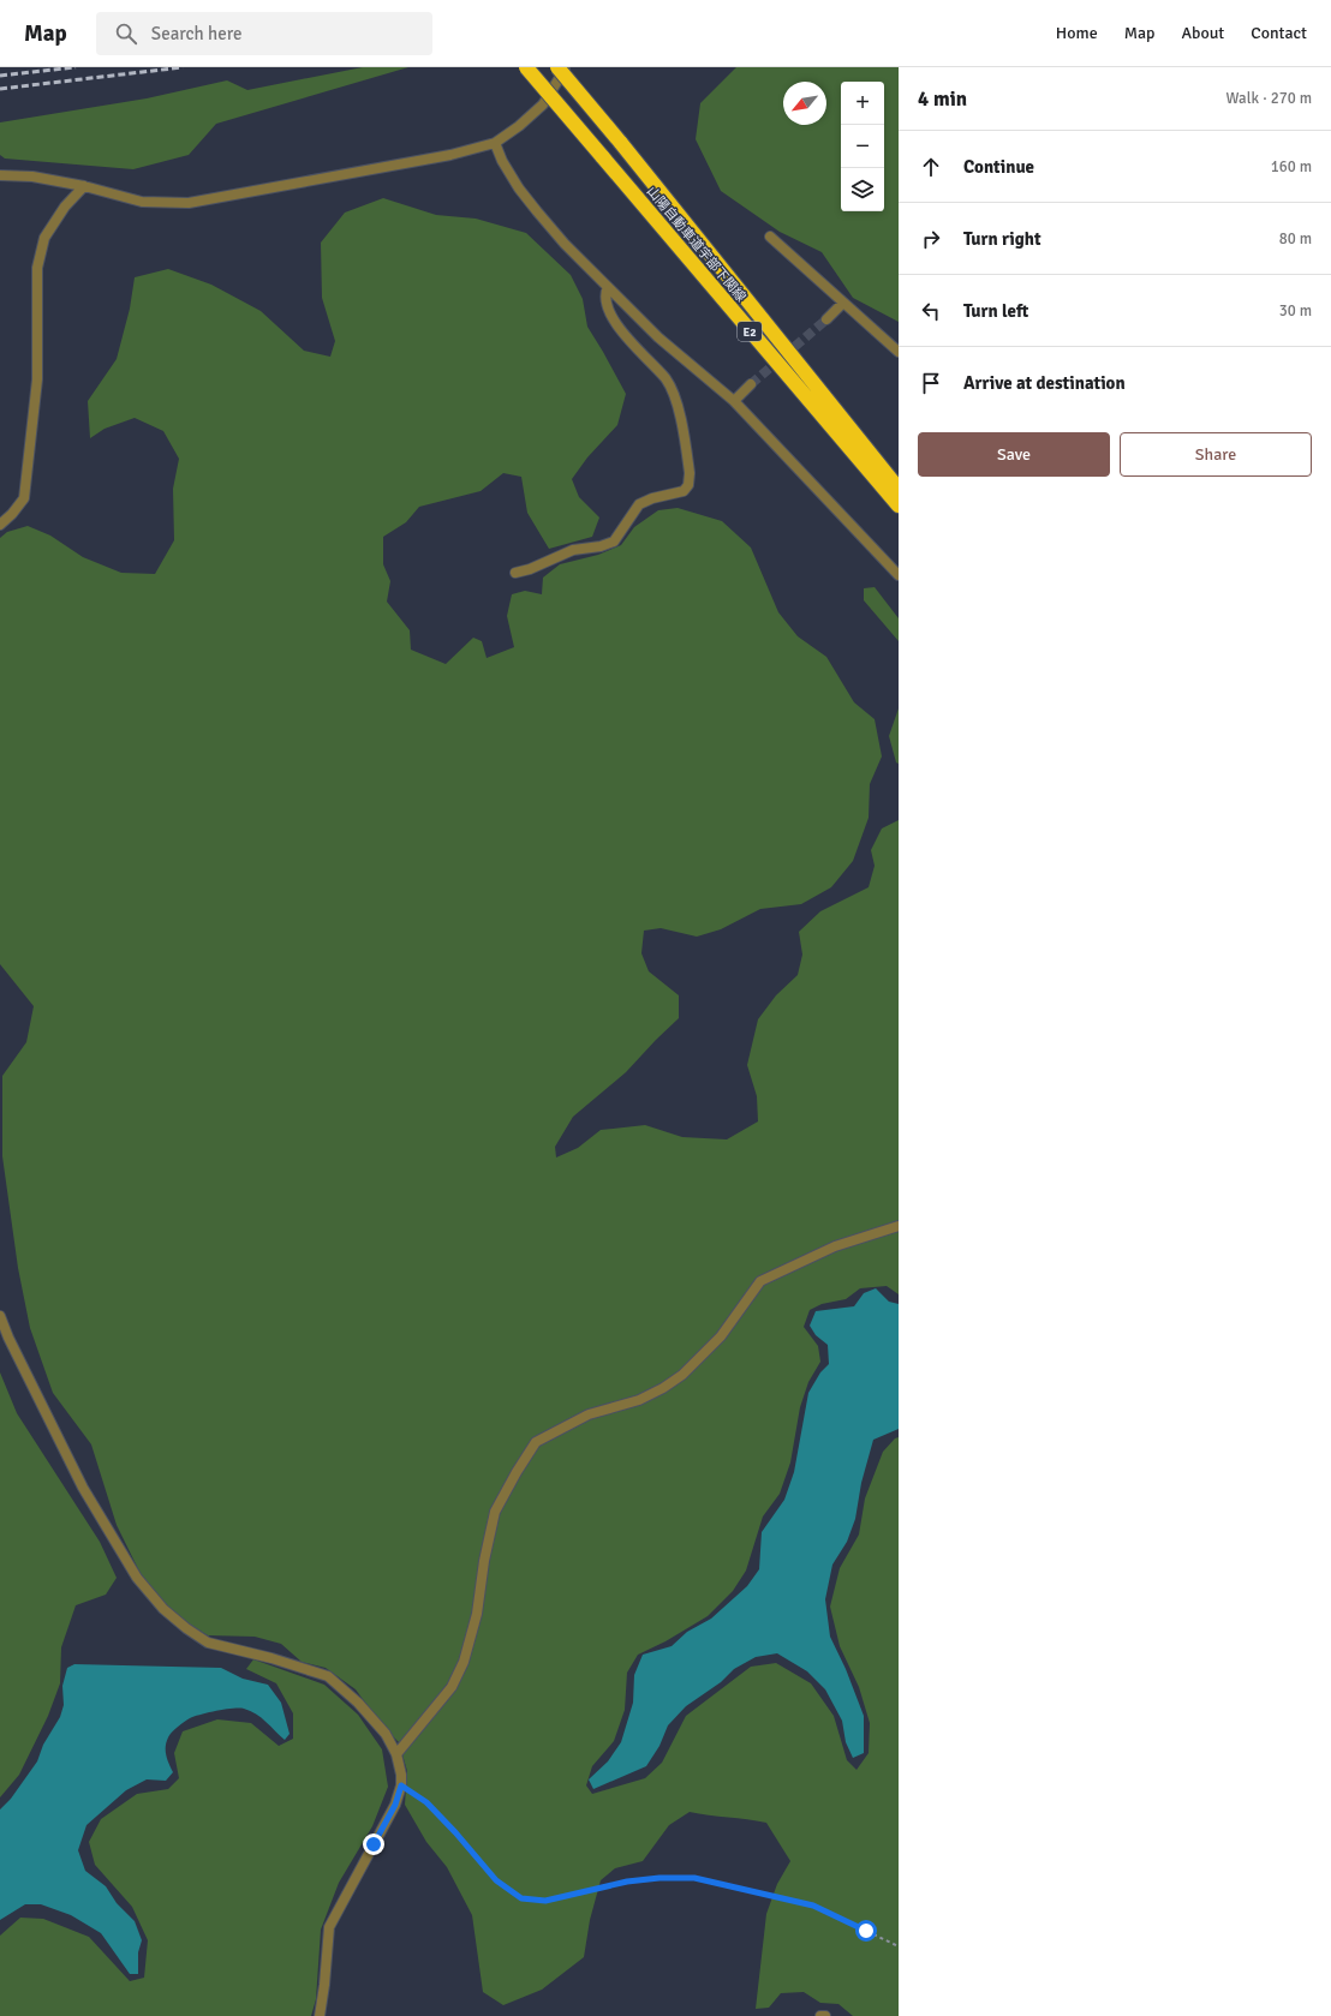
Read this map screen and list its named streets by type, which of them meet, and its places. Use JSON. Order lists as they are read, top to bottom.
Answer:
{
  "streets": {
    "highway": ["山陽自動車道宇部下関線", "E2"]
  },
  "north": "bottom left",
  "page": {
    "header": "Map",
    "search": "Search here",
    "nav": [
      "Home",
      "Map",
      "About",
      "Contact"
    ],
    "heading": ["4 min", "Walk · 270 m"],
    "map_buttons": ["+", "−"],
    "list": [
      ["Continue", "160 m"],
      ["Turn right", "80 m"],
      ["Turn left", "30 m"],
      "Arrive at destination"
    ],
    "buttons": ["Save", "Share"]
  }
}
